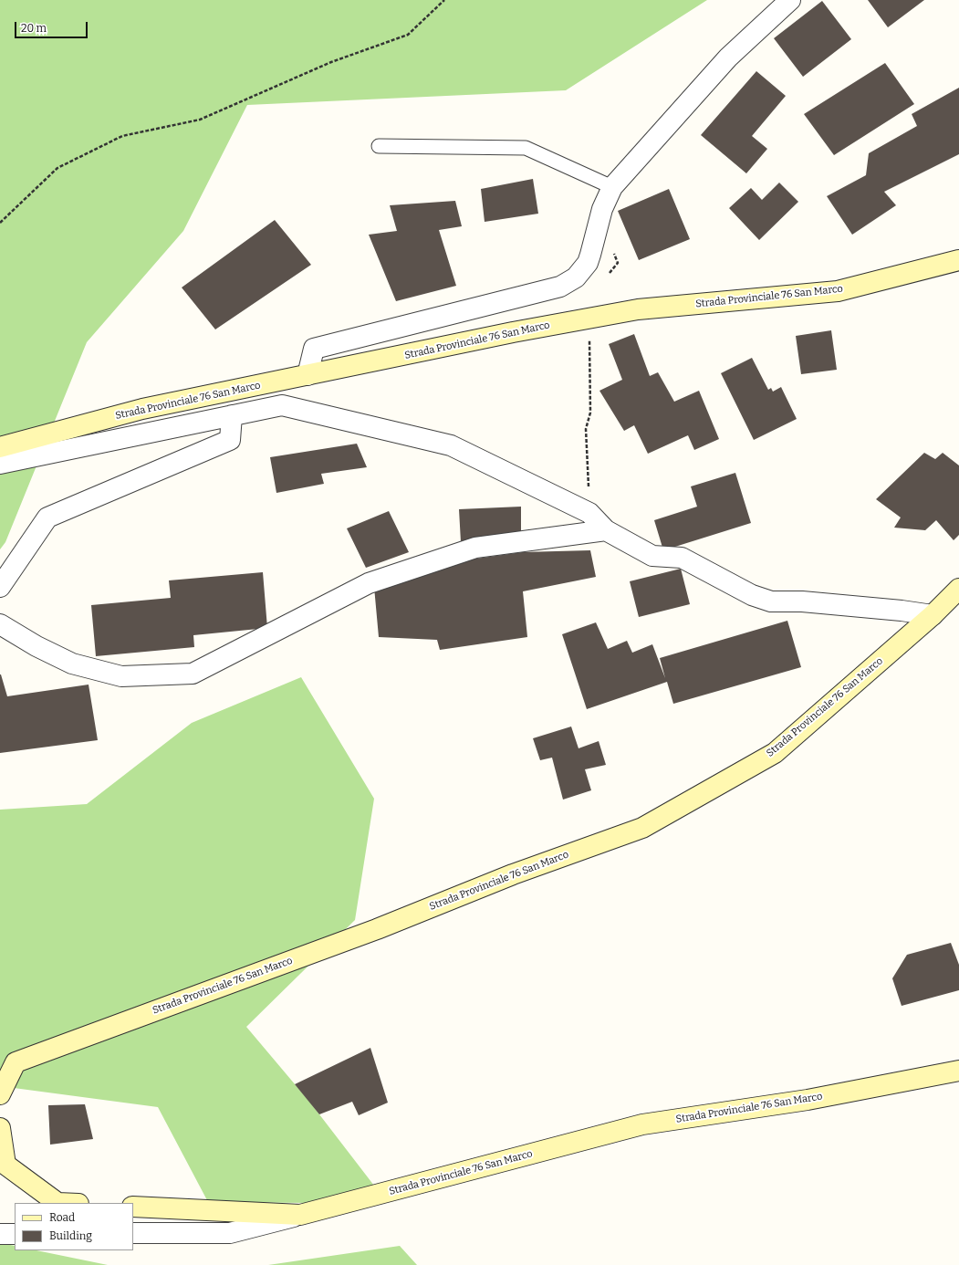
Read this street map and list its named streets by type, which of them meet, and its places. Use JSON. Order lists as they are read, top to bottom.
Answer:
{
  "streets": {
    "street": ["Strada Provinciale 76 San Marco"]
  },
  "legend": ["Road", "Building"],
  "scale_bar": "20 m"
}
